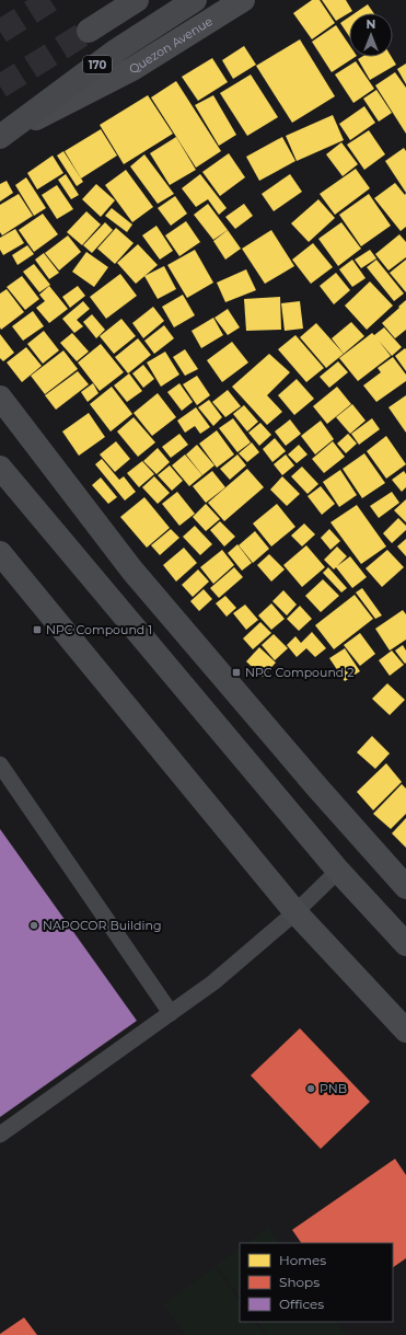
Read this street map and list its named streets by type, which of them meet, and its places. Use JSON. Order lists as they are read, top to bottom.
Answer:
{
  "streets": {
    "main road": ["Quezon Avenue", "170"]
  },
  "places": {
    "transit": ["NPC Compound 1", "NPC Compound 2"],
    "other": ["NAPOCOR Building", "PNB"]
  },
  "legend": ["Homes", "Shops", "Offices"],
  "north": "top"
}
